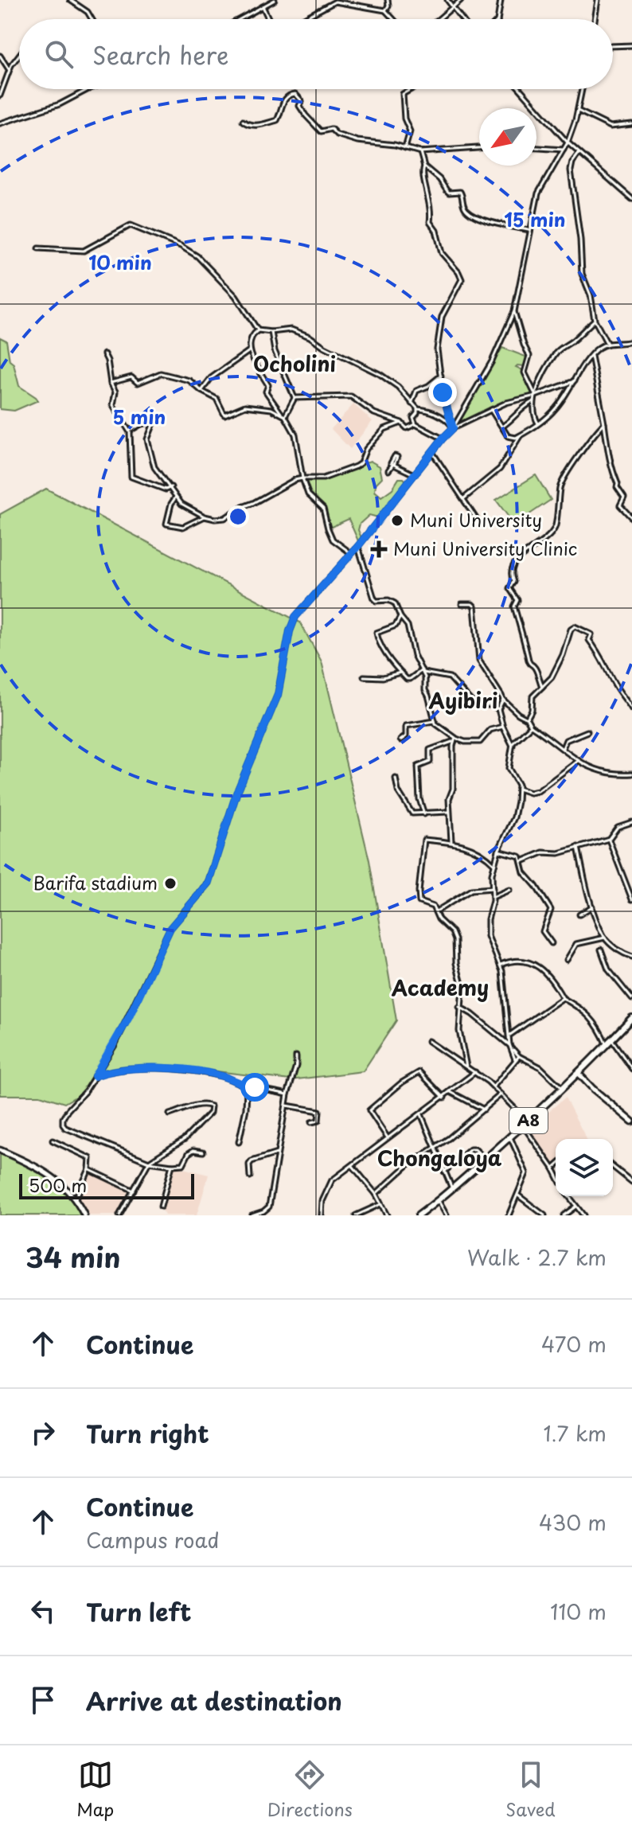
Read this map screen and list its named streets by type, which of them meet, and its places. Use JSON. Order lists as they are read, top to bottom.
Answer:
{
  "streets": {
    "main road": ["A8"]
  },
  "districts": [
    "Ocholini",
    "Ayibiri",
    "Academy",
    "Chongaloya"
  ],
  "places": {
    "other": ["Muni University", "Barifa stadium"],
    "health": ["Muni University Clinic"]
  },
  "scale_bar": "500 m",
  "north": "bottom left",
  "page": {
    "search": "Search here",
    "scale": "500 m",
    "heading": ["34 min", "Walk · 2.7 km"],
    "list": [
      ["Continue", "470 m"],
      ["Turn right", "1.7 km"],
      ["Continue", "Campus road", "430 m"],
      ["Turn left", "110 m"],
      "Arrive at destination"
    ],
    "nav": ["Map", "Directions", "Saved"]
  },
  "rings": ["15 min", "10 min", "5 min"]
}
